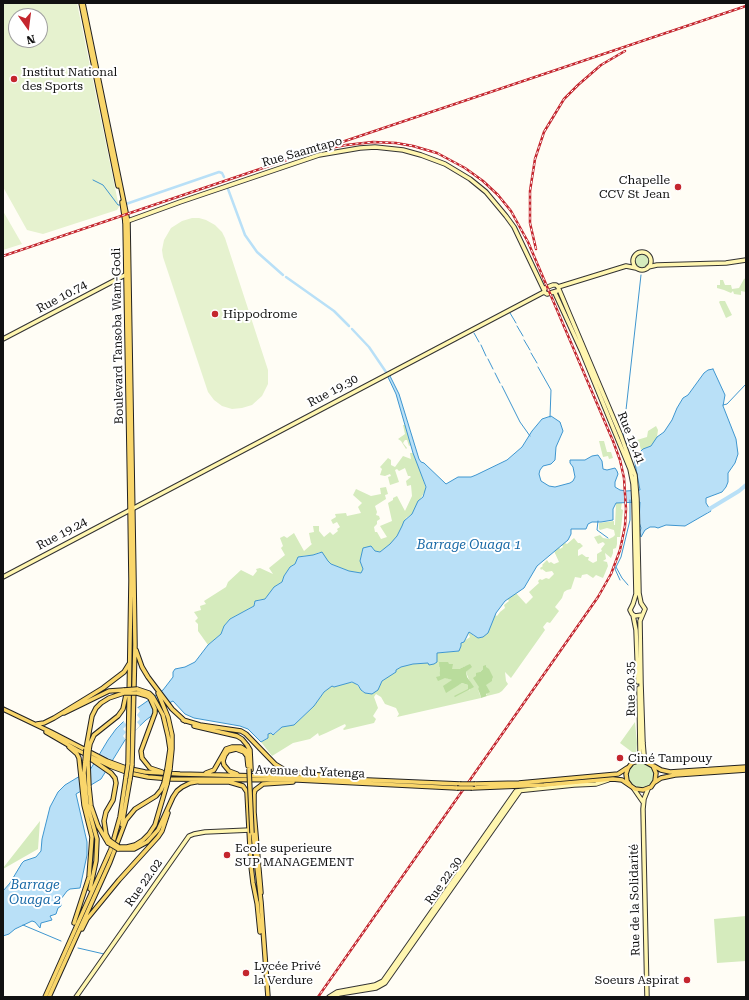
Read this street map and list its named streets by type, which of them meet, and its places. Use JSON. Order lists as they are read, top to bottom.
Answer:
{
  "streets": {
    "main road": ["Boulevard Tansoba Wam-Godi", "Avenue du Yatenga"],
    "street": [
      "Rue Saamtapo",
      "Rue 10.74",
      "Rue 19.30",
      "Rue 19.41",
      "Rue 19.24",
      "Rue 20.35",
      "Rue 22.30",
      "Rue 22.02",
      "Rue de la Solidarité"
    ]
  },
  "crossings": [
    ["Rue Saamtapo", "Boulevard Tansoba Wam-Godi"],
    ["Rue Saamtapo", "Rue 19.30"],
    ["Rue 10.74", "Boulevard Tansoba Wam-Godi"],
    ["Boulevard Tansoba Wam-Godi", "Rue 19.30"],
    ["Boulevard Tansoba Wam-Godi", "Rue 19.24"],
    ["Rue 19.30", "Rue 19.24"],
    ["Rue 19.41", "Rue 20.35"],
    ["Rue 20.35", "Avenue du Yatenga"],
    ["Rue 20.35", "Rue de la Solidarité"],
    ["Avenue du Yatenga", "Rue 22.30"],
    ["Avenue du Yatenga", "Rue de la Solidarité"]
  ],
  "water": ["Barrage Ouaga 1", "Barrage Ouaga 2"],
  "places": [
    "Institut National des Sports",
    "Chapelle CCV St Jean",
    "Hippodrome",
    "Ciné Tampouy",
    "Ecole superieure SUP MANAGEMENT",
    "Lycée Privé la Verdure",
    "Soeurs Aspirat"
  ],
  "north": "bottom"
}
